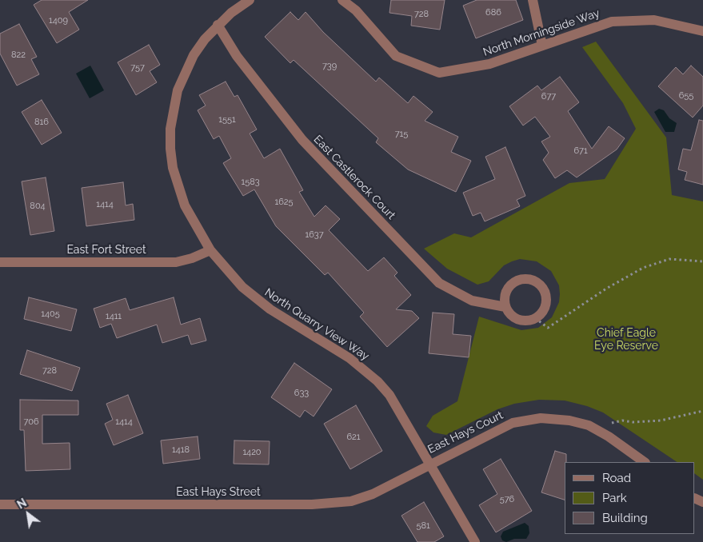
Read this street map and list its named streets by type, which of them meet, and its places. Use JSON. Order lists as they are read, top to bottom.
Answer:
{
  "streets": {
    "street": [
      "North Morningside Way",
      "East Castlerock Court",
      "East Fort Street",
      "North Quarry View Way",
      "East Hays Court",
      "East Hays Street"
    ]
  },
  "crossings": [
    ["East Castlerock Court", "North Quarry View Way"],
    ["East Fort Street", "North Quarry View Way"],
    ["North Quarry View Way", "East Hays Court"],
    ["North Quarry View Way", "East Hays Street"],
    ["East Hays Court", "East Hays Street"]
  ],
  "parks": ["Chief Eagle Eye Reserve"],
  "house_numbers": [
    "686",
    "728",
    "1409",
    "822",
    "739",
    "757",
    "655",
    "677",
    "1551",
    "816",
    "715",
    "671",
    "1583",
    "1625",
    "1414",
    "804",
    "1637",
    "1405",
    "1411",
    "728",
    "633",
    "706",
    "1414",
    "621",
    "1418",
    "1420",
    "576",
    "581"
  ],
  "legend": ["Road", "Park", "Building"],
  "north": "top left"
}
